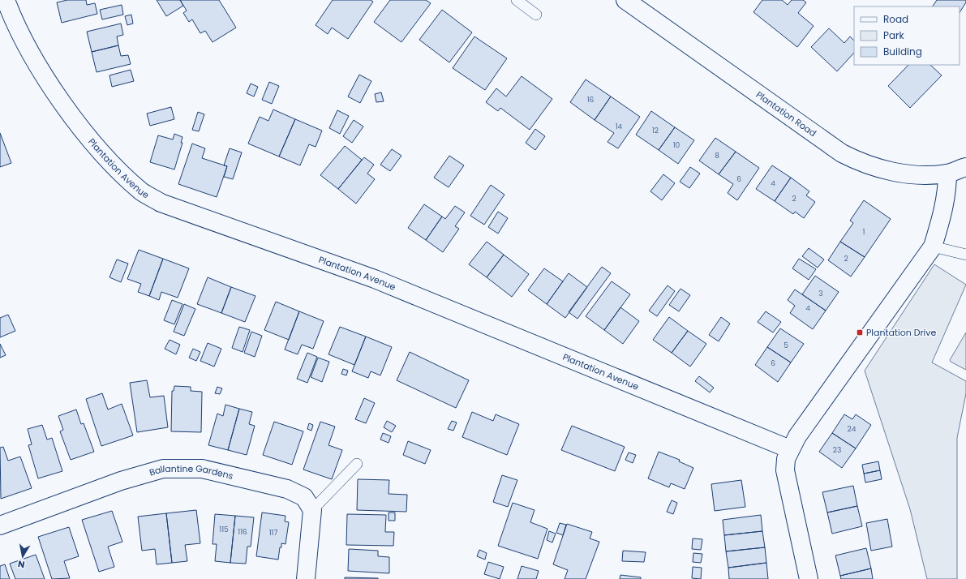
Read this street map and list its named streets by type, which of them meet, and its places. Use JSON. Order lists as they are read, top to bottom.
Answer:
{
  "streets": {
    "street": ["Plantation Road", "Plantation Avenue", "Ballantine Gardens"]
  },
  "places": {
    "transit": ["Plantation Drive"]
  },
  "house_numbers": [
    "16",
    "14",
    "12",
    "10",
    "8",
    "6",
    "4",
    "2",
    "1",
    "2",
    "3",
    "4",
    "5",
    "6",
    "24",
    "23",
    "115",
    "116",
    "117"
  ],
  "legend": ["Road", "Park", "Building"],
  "north": "bottom"
}
